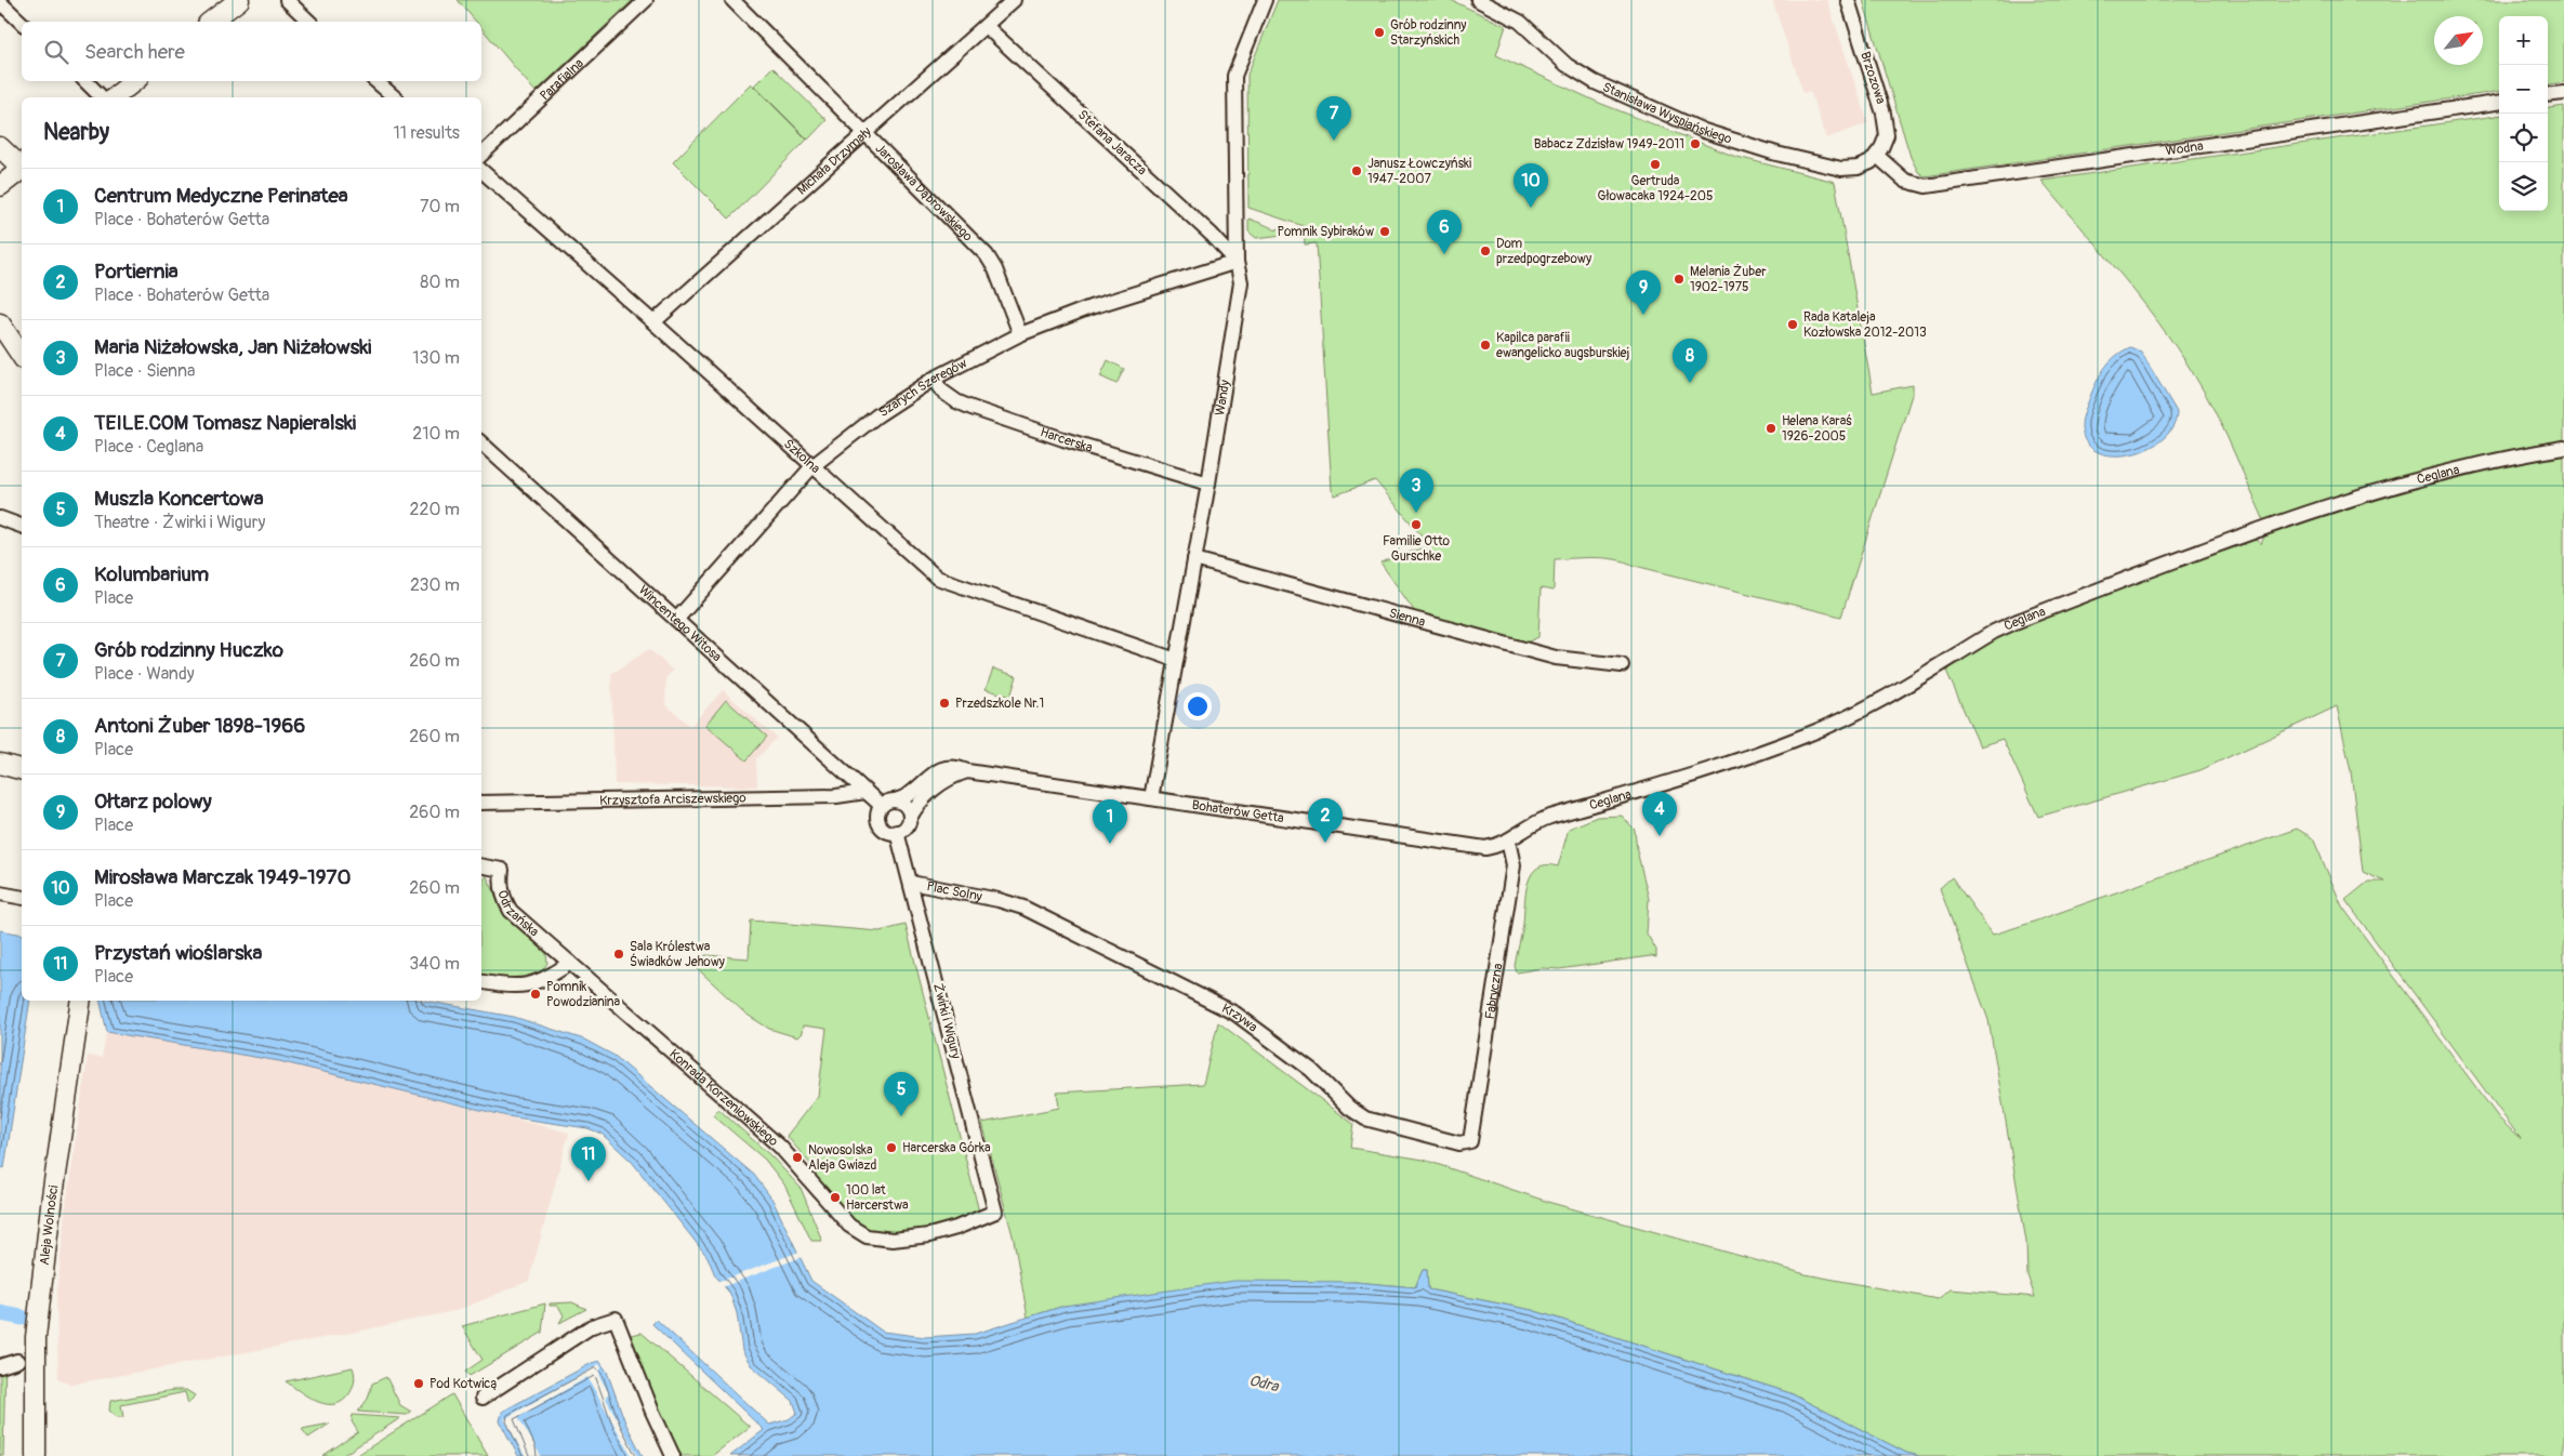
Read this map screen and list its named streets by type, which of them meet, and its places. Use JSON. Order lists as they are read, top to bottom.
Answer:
{
  "streets": {
    "street": [
      "Brzozowa",
      "Parafialna",
      "Stanisława Wyspiańskiego",
      "Stefana Jaracza",
      "Wodna",
      "Michała Drzymały",
      "Jarosława Dąbrowskiego",
      "Szarych Szeregów",
      "Wandy",
      "Harcerska",
      "Szkolna",
      "Ceglana",
      "Sienna",
      "Wincentego Witosa",
      "Krzysztofa Arciszewskiego",
      "Bohaterów Getta",
      "Plac Solny",
      "Odrzańska",
      "Fabryczna",
      "Krzywa",
      "Żwirki i Wigury",
      "Konrada Korzeniowskiego",
      "Aleja Wolności"
    ]
  },
  "crossings": [
    ["Brzozowa", "Stanisława Wyspiańskiego"],
    ["Brzozowa", "Wodna"],
    ["Stanisława Wyspiańskiego", "Wodna"],
    ["Stefana Jaracza", "Michała Drzymały"],
    ["Stefana Jaracza", "Szarych Szeregów"],
    ["Stefana Jaracza", "Wandy"],
    ["Michała Drzymały", "Jarosława Dąbrowskiego"],
    ["Michała Drzymały", "Szkolna"],
    ["Jarosława Dąbrowskiego", "Szarych Szeregów"],
    ["Szarych Szeregów", "Wandy"],
    ["Szarych Szeregów", "Harcerska"],
    ["Szarych Szeregów", "Szkolna"],
    ["Szarych Szeregów", "Wincentego Witosa"],
    ["Wandy", "Harcerska"],
    ["Wandy", "Szkolna"],
    ["Wandy", "Sienna"],
    ["Wandy", "Bohaterów Getta"],
    ["Ceglana", "Bohaterów Getta"],
    ["Ceglana", "Fabryczna"],
    ["Wincentego Witosa", "Krzysztofa Arciszewskiego"],
    ["Wincentego Witosa", "Bohaterów Getta"],
    ["Wincentego Witosa", "Żwirki i Wigury"],
    ["Bohaterów Getta", "Fabryczna"],
    ["Bohaterów Getta", "Żwirki i Wigury"],
    ["Plac Solny", "Krzywa"],
    ["Plac Solny", "Żwirki i Wigury"],
    ["Odrzańska", "Konrada Korzeniowskiego"],
    ["Fabryczna", "Krzywa"],
    ["Żwirki i Wigury", "Konrada Korzeniowskiego"]
  ],
  "water": ["Odra"],
  "places": [
    "Grób rodzinny Starzyńskich",
    "Babacz Zdzisław 1949-2011",
    "Gertruda Głowacaka 1924-205",
    "Janusz Łowczyński 1947-2007",
    "Pomnik Sybiraków",
    "Dom przedpogrzebowy",
    "Melania Żuber 1902-1975",
    "Rada Kataleja Kozłowska 2012-2013",
    "Kapilca parafii ewangelicko augsburskiej",
    "Helena Karaś 1926-2005",
    "Familie Otto Gurschke",
    "Przedszkole Nr.1",
    "Sala Królestwa Świadków Jehowy",
    "Pomnik Powodzianina",
    "Harcerska Górka",
    "Nowosolska Aleja Gwiazd",
    "100 lat Harcerstwa",
    "Pod Kotwicą"
  ],
  "north": "top right",
  "page": {
    "map_buttons": ["+", "−"],
    "search": "Search here",
    "pins": [
      "7",
      "10",
      "6",
      "9",
      "8",
      "3",
      "4",
      "2",
      "1",
      "5",
      "11"
    ],
    "heading": ["Nearby", "11 results"],
    "list": [
      {
        "mark": "1",
        "name": "Centrum Medyczne Perinatea",
        "note": "Place · Bohaterów Getta",
        "value": "70 m"
      },
      {
        "mark": "2",
        "name": "Portiernia",
        "note": "Place · Bohaterów Getta",
        "value": "80 m"
      },
      {
        "mark": "3",
        "name": "Maria Niżałowska, Jan Niżałowski",
        "note": "Place · Sienna",
        "value": "130 m"
      },
      {
        "mark": "4",
        "name": "TEILE.COM Tomasz Napieralski",
        "note": "Place · Ceglana",
        "value": "210 m"
      },
      {
        "mark": "5",
        "name": "Muszla Koncertowa",
        "note": "Theatre · Żwirki i Wigury",
        "value": "220 m"
      },
      {
        "mark": "6",
        "name": "Kolumbarium",
        "note": "Place",
        "value": "230 m"
      },
      {
        "mark": "7",
        "name": "Grób rodzinny Huczko",
        "note": "Place · Wandy",
        "value": "260 m"
      },
      {
        "mark": "8",
        "name": "Antoni Żuber 1898-1966",
        "note": "Place",
        "value": "260 m"
      },
      {
        "mark": "9",
        "name": "Ołtarz polowy",
        "note": "Place",
        "value": "260 m"
      },
      {
        "mark": "10",
        "name": "Mirosława Marczak 1949-1970",
        "note": "Place",
        "value": "260 m"
      },
      {
        "mark": "11",
        "name": "Przystań wioślarska",
        "note": "Place",
        "value": "340 m"
      }
    ]
  }
}
